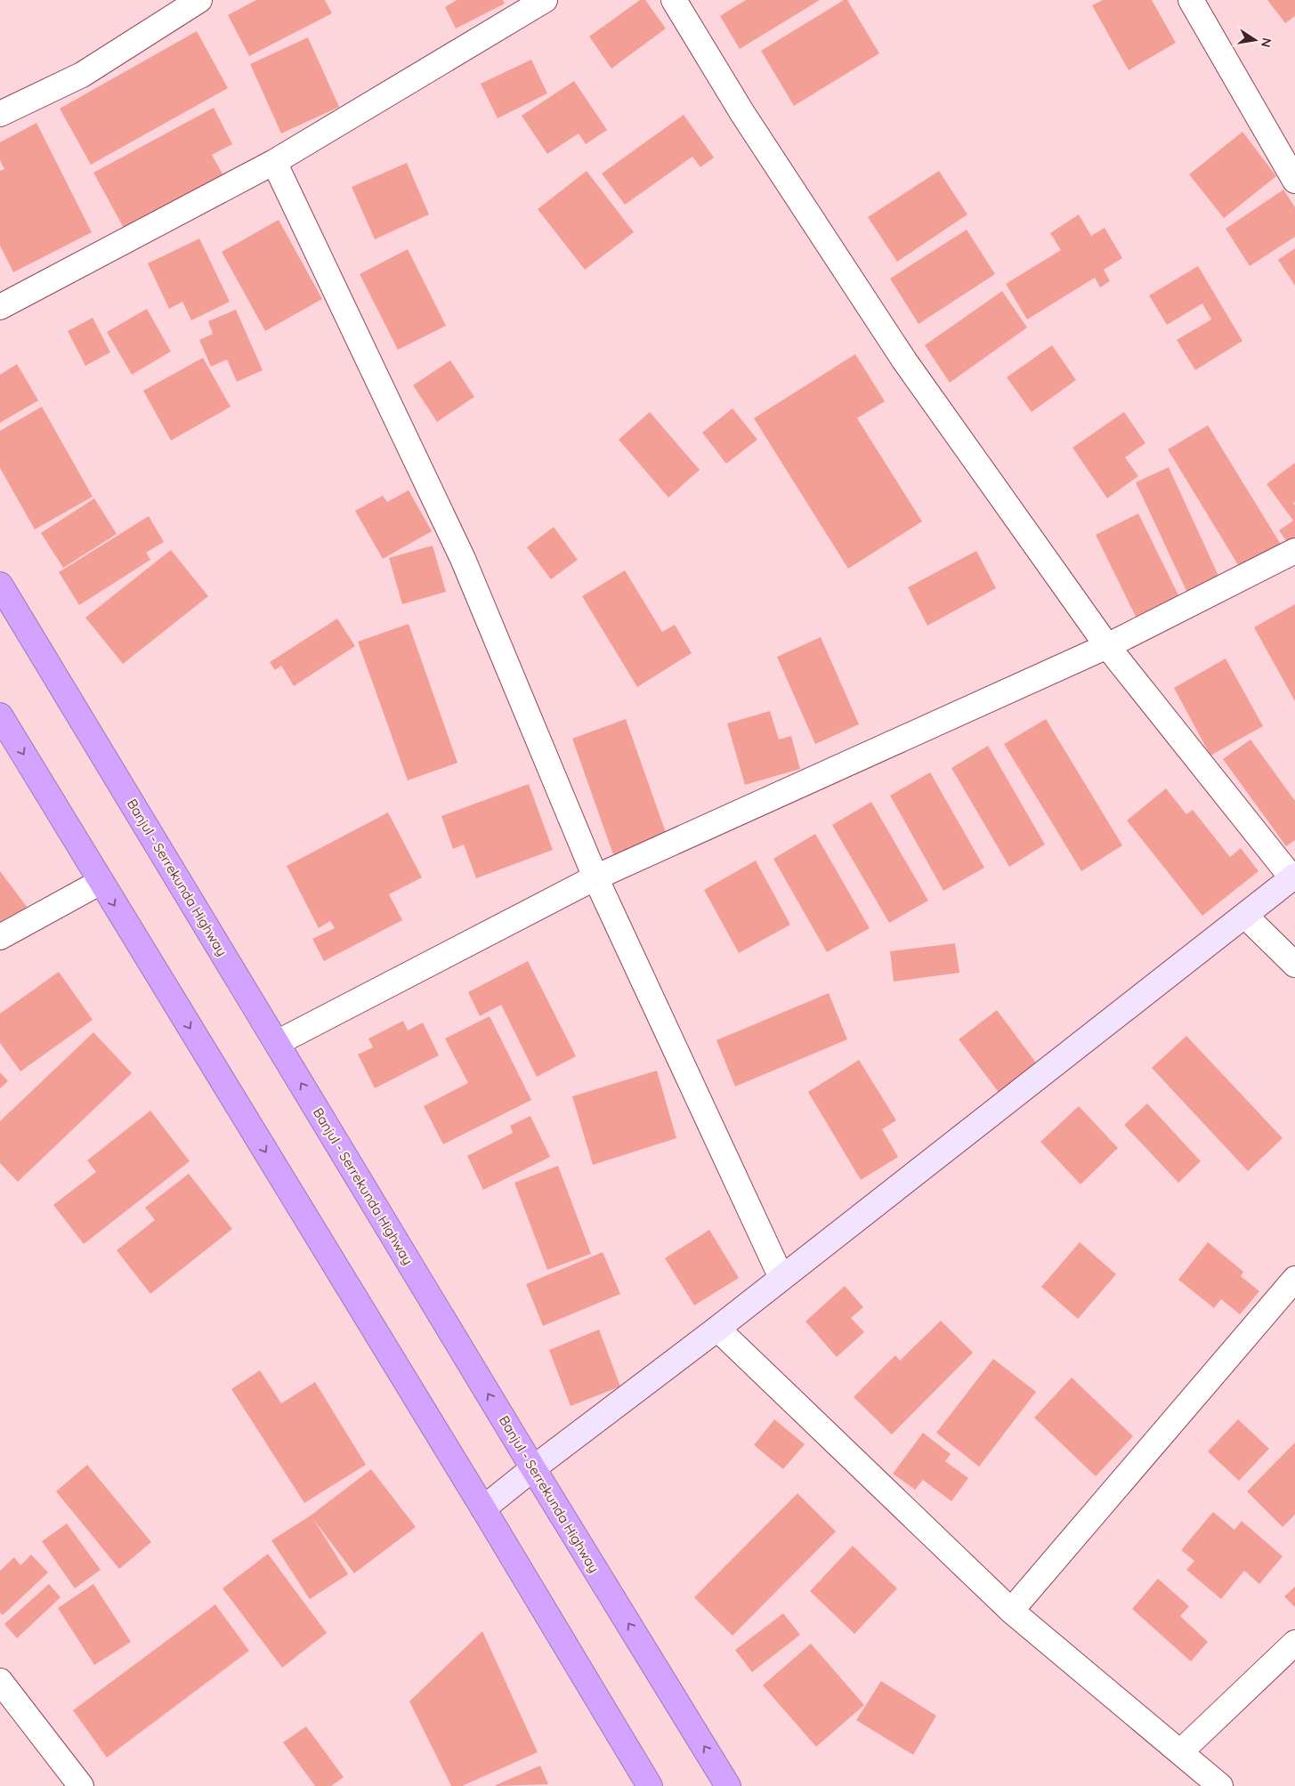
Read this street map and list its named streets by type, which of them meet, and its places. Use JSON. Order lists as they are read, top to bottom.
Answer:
{
  "streets": {
    "highway": ["Banjul - Serrekunda Highway"]
  },
  "north": "right"
}
